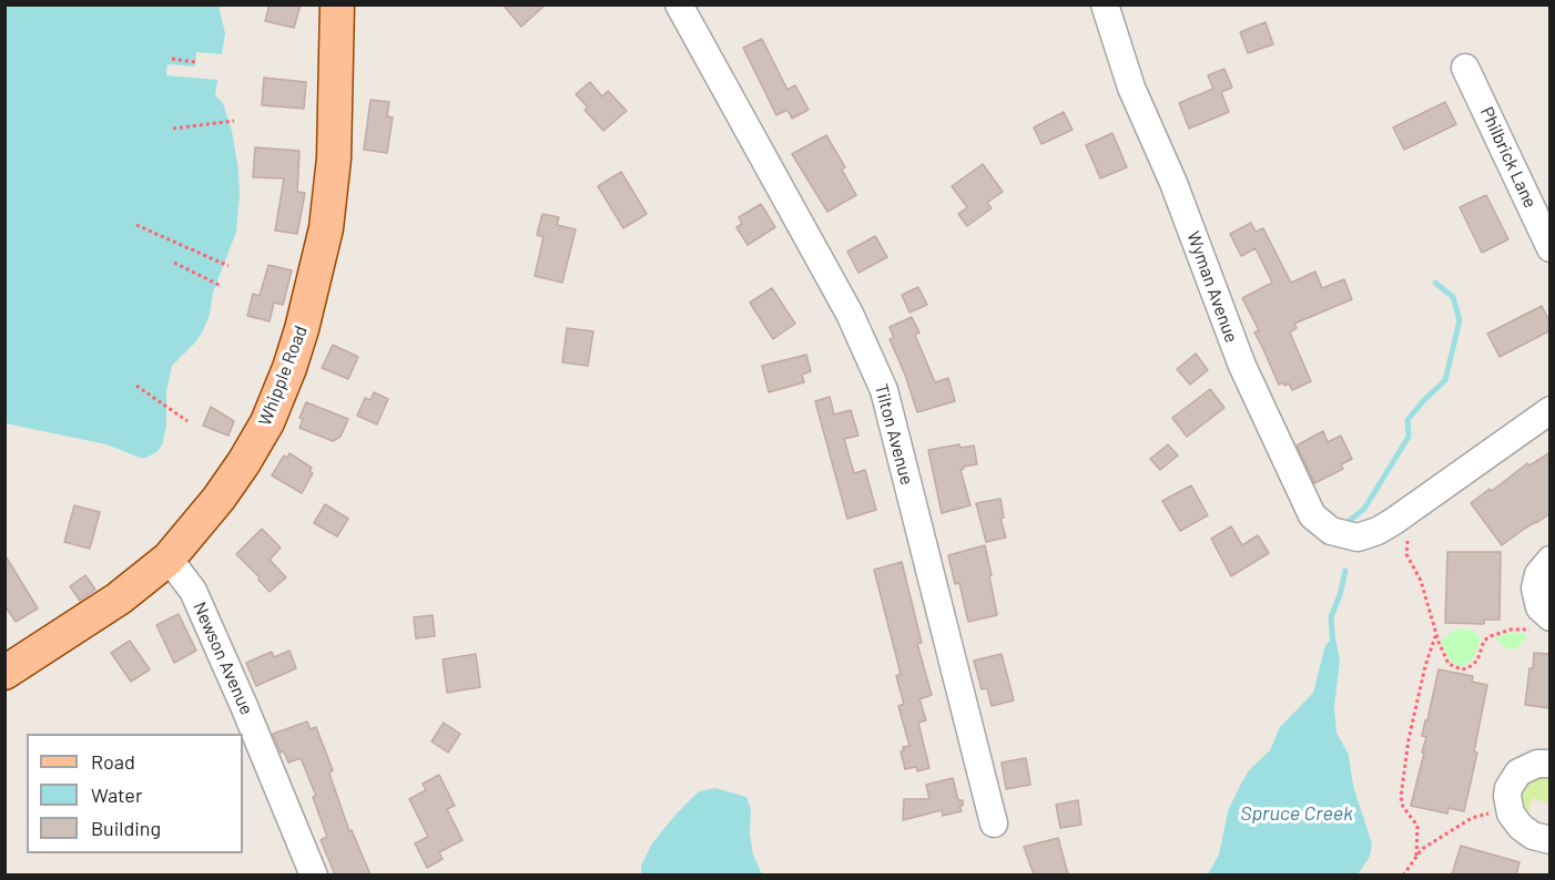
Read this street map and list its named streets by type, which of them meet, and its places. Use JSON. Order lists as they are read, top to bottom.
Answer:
{
  "streets": {
    "main road": ["Whipple Road"],
    "street": [
      "Philbrick Lane",
      "Wyman Avenue",
      "Tilton Avenue",
      "Newson Avenue"
    ]
  },
  "crossings": [
    ["Whipple Road", "Newson Avenue"]
  ],
  "water": ["Spruce Creek"],
  "legend": ["Road", "Water", "Building"]
}
